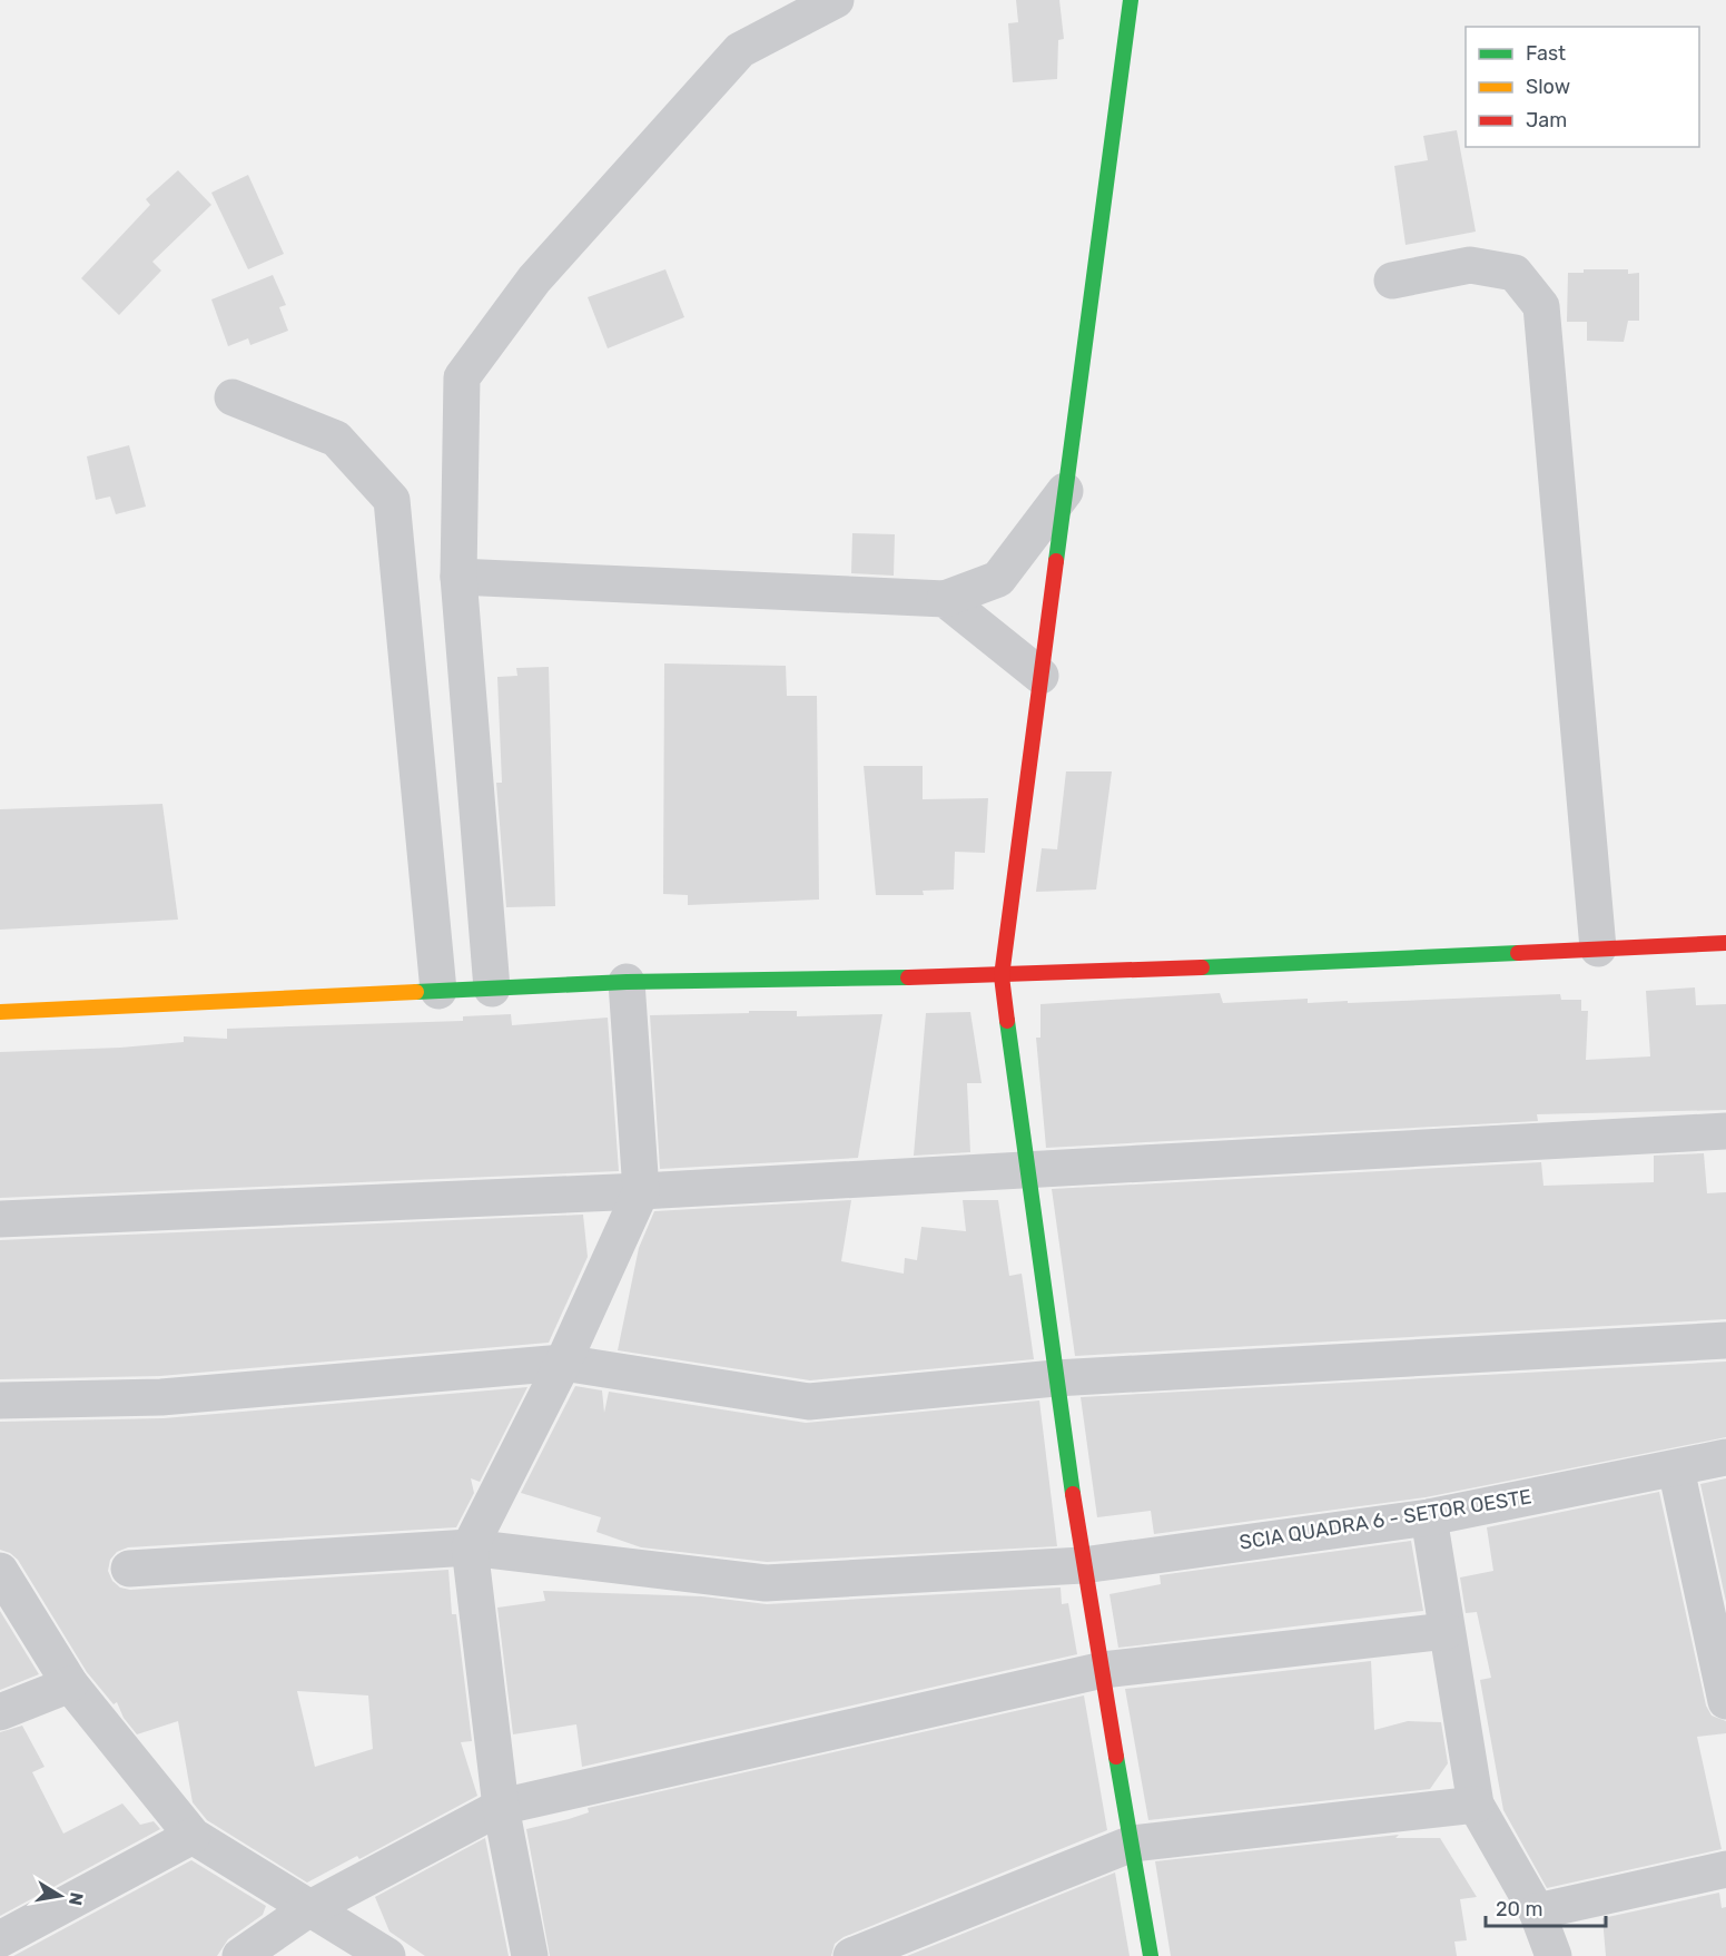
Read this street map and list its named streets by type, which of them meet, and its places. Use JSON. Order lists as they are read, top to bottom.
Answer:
{
  "streets": {
    "street": ["SCIA QUADRA 6 - SETOR OESTE"]
  },
  "legend": ["Fast", "Slow", "Jam"],
  "scale_bar": "20 m",
  "north": "right"
}
